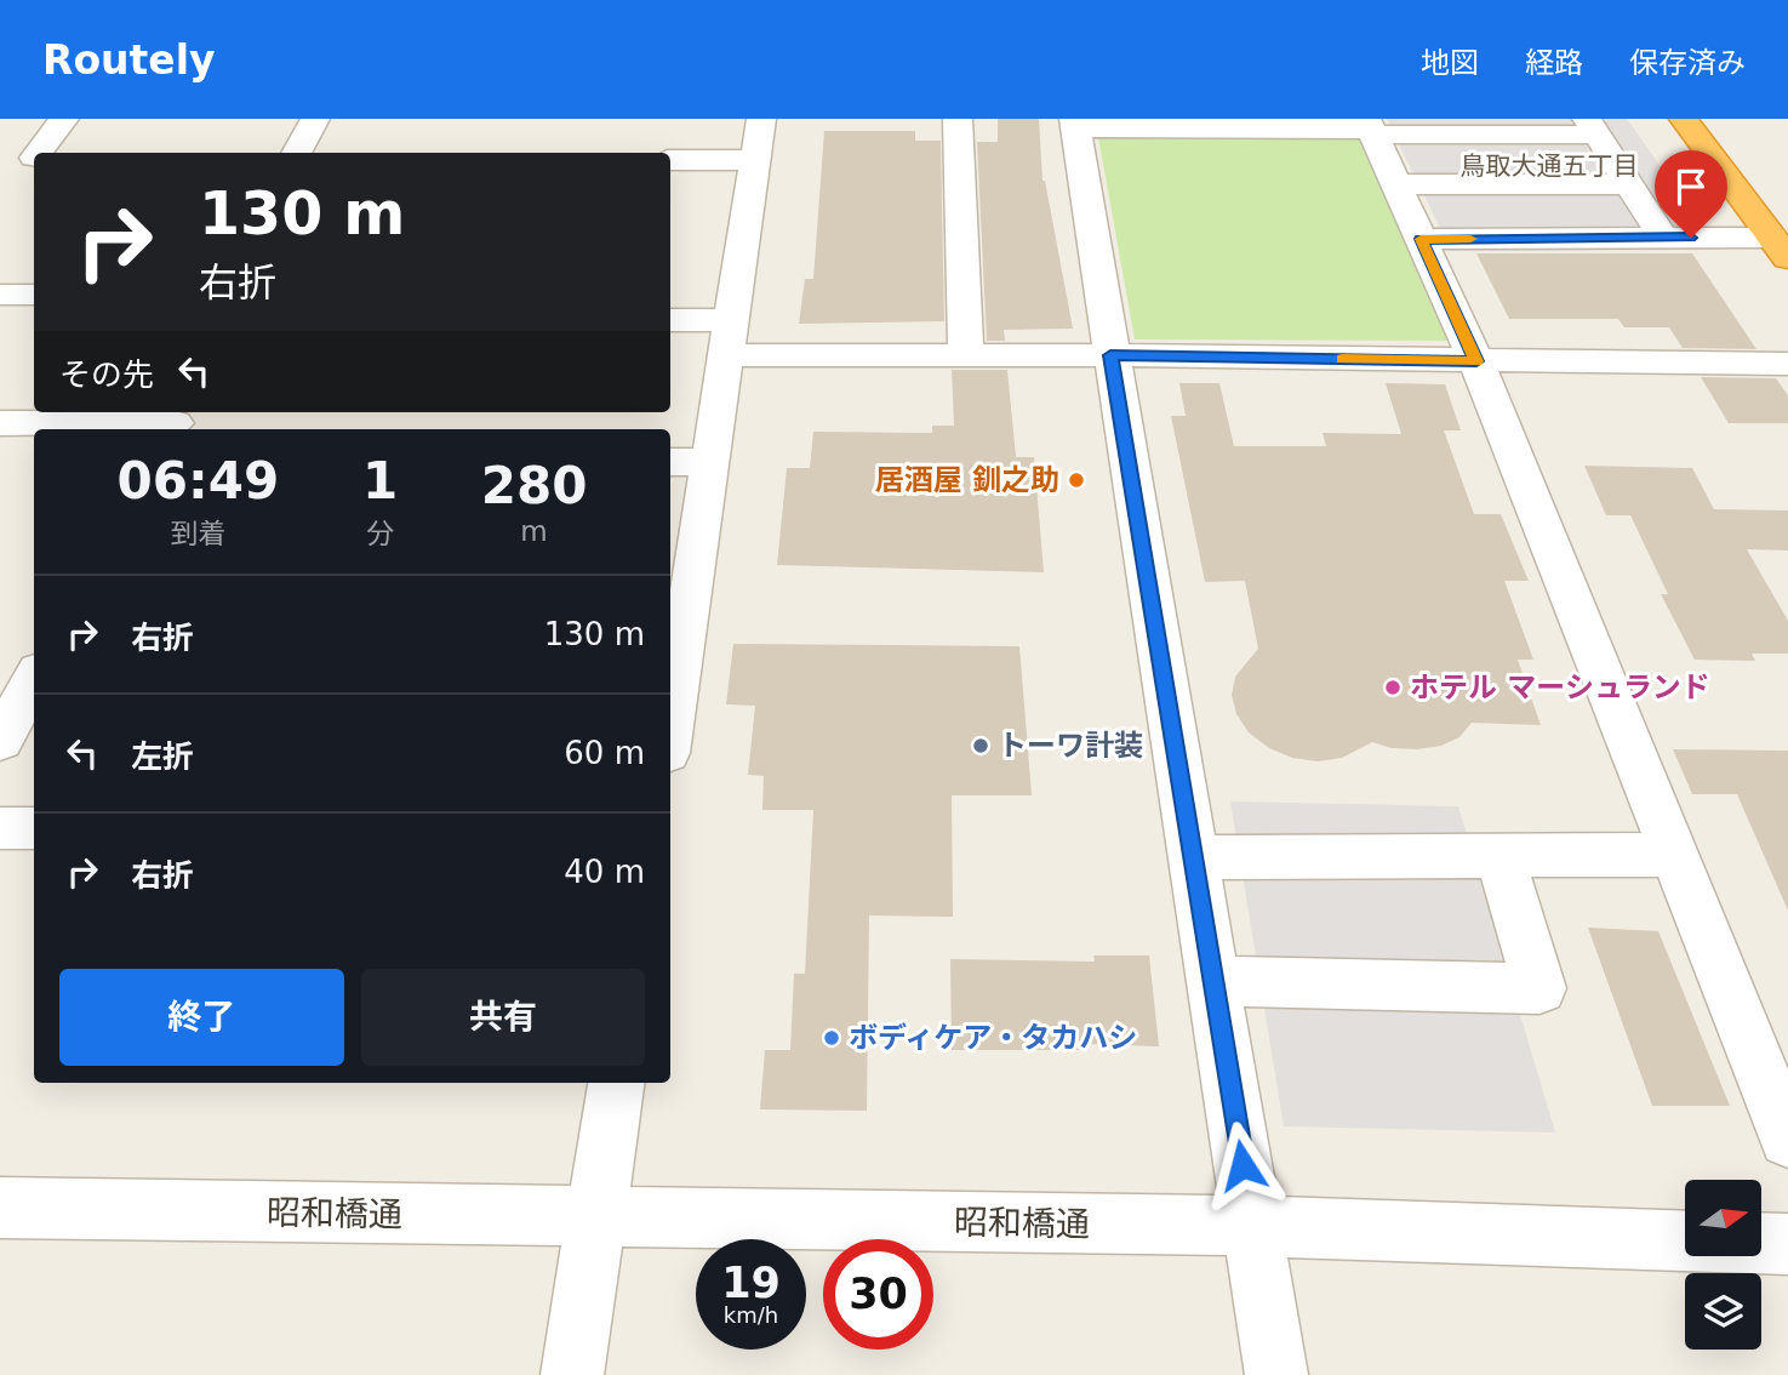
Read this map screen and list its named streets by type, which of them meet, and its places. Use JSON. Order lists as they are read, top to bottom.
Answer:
{
  "streets": {
    "street": ["昭和橋通"]
  },
  "districts": ["鳥取大通五丁目"],
  "places": [
    "居酒屋 釧之助",
    "ホテル マーシュランド",
    "トーワ計装",
    "ボディケア・タカハシ"
  ],
  "north": "right",
  "page": {
    "header": "Routely",
    "nav": ["地図", "経路", "保存済み"],
    "turn": ["130 m", "右折"],
    "then": "その先",
    "eta": [
      "06:49",
      "到着",
      "1",
      "分",
      "280",
      "m"
    ],
    "list": [
      {
        "name": "右折",
        "value": "130 m"
      },
      {
        "name": "左折",
        "value": "60 m"
      },
      {
        "name": "右折",
        "value": "40 m"
      }
    ],
    "buttons": ["終了", "共有"],
    "speed": "19 km/h",
    "limit": "30"
  }
}
